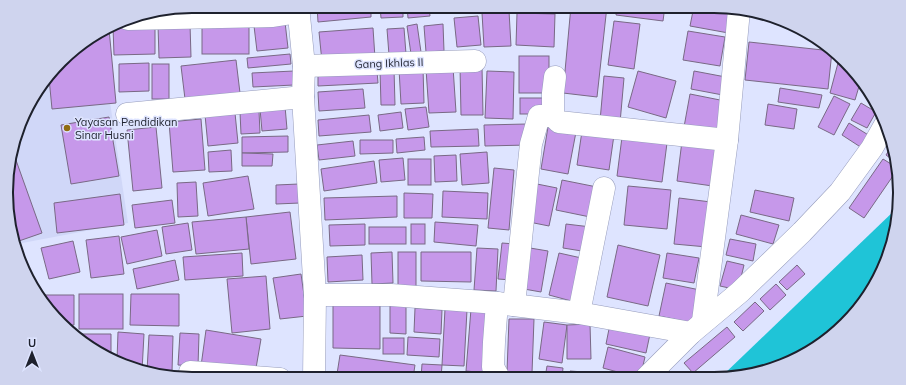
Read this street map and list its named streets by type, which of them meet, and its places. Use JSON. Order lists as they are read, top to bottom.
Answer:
{
  "streets": {
    "street": ["Gang Ikhlas II"]
  },
  "places": ["Yayasan Pendidikan Sinar Husni"],
  "north": "top"
}
